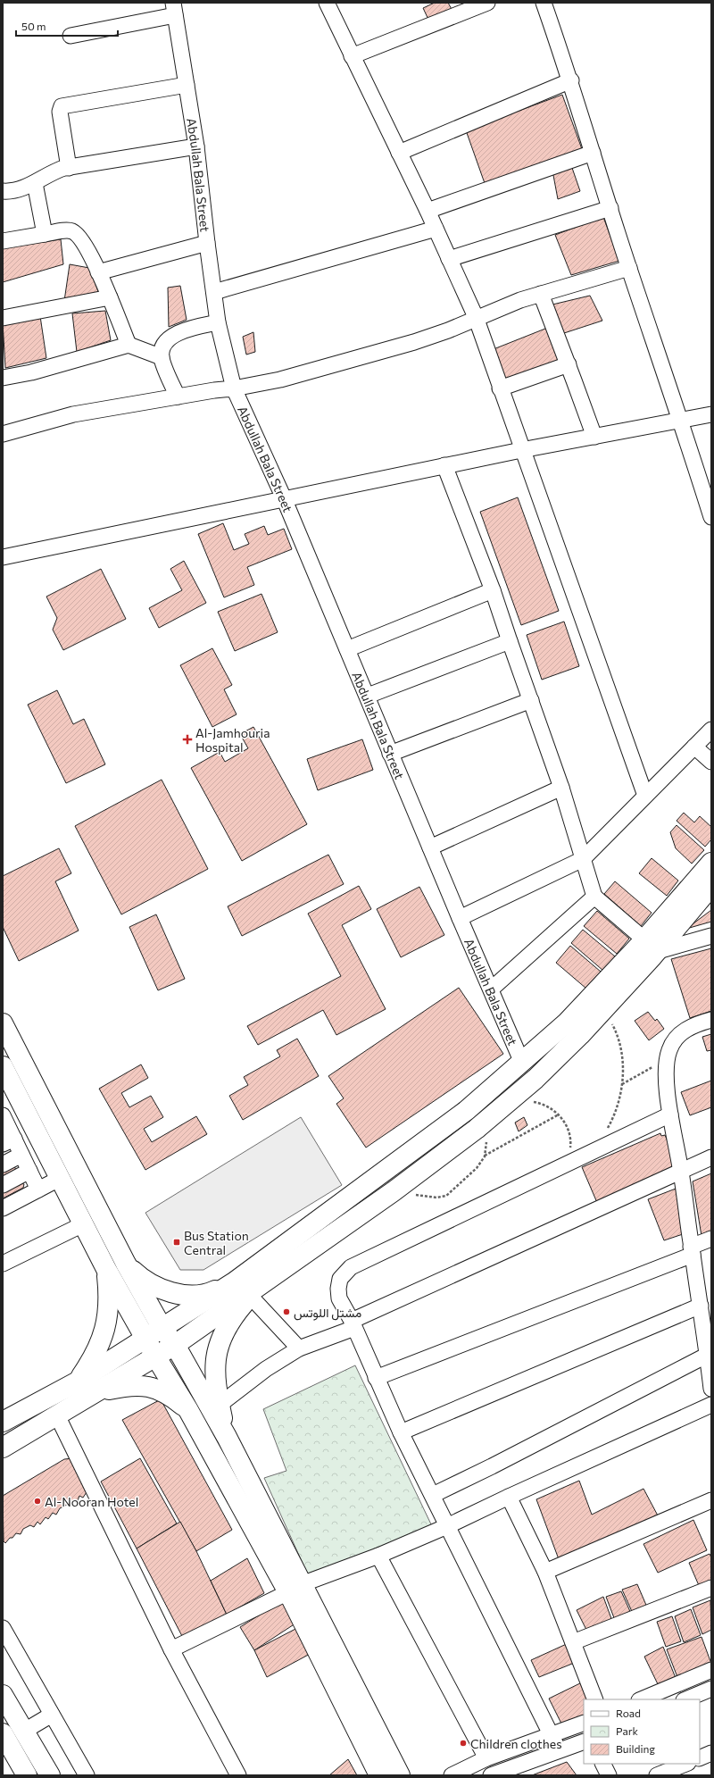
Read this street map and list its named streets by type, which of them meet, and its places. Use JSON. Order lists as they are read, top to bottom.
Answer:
{
  "streets": {
    "street": ["Abdullah Bala Street"]
  },
  "places": {
    "health": ["Al-Jamhouria Hospital"],
    "transit": ["Bus Station Central"],
    "other": ["مشتل اللوتس", "Al-Nooran Hotel", "Children clothes"]
  },
  "legend": ["Road", "Park", "Building"],
  "scale_bar": "50 m"
}
